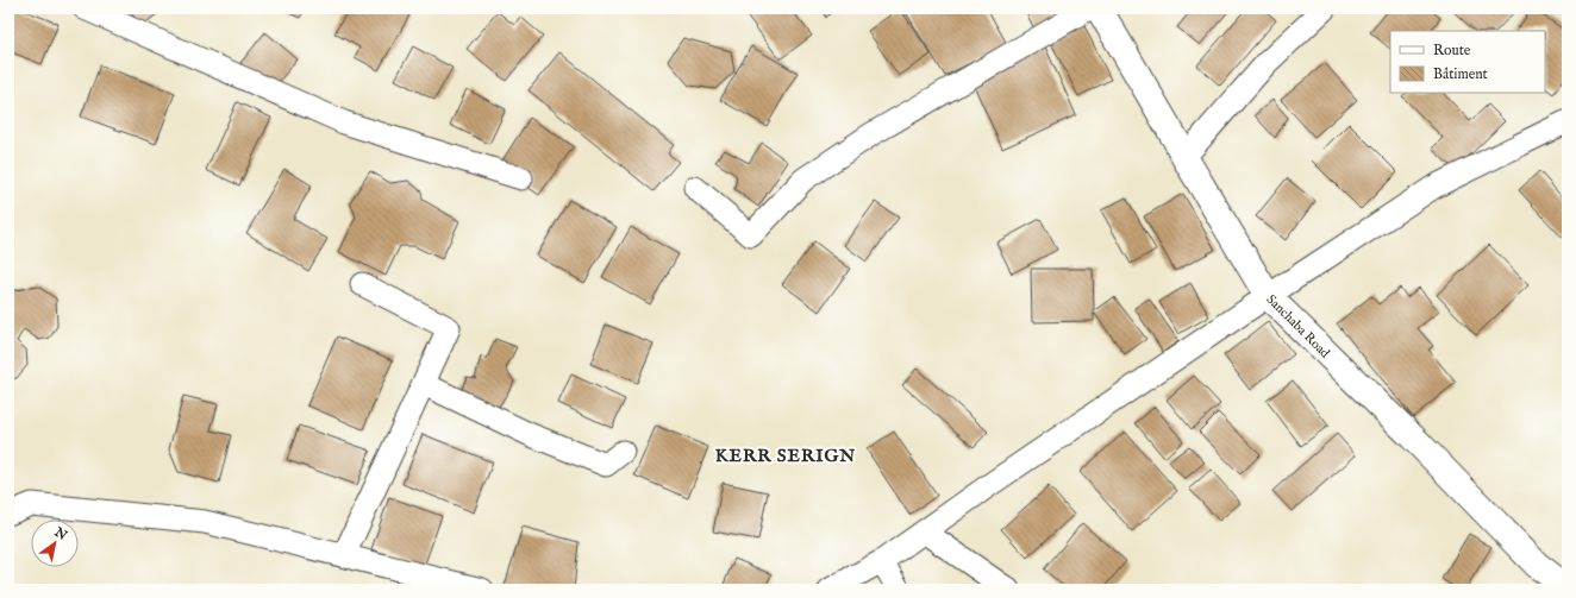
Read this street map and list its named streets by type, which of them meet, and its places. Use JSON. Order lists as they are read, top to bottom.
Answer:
{
  "streets": {
    "street": ["Sanchaba Road"]
  },
  "districts": ["KERR SERIGN"],
  "legend": ["Route", "Bâtiment"],
  "north": "top right"
}
